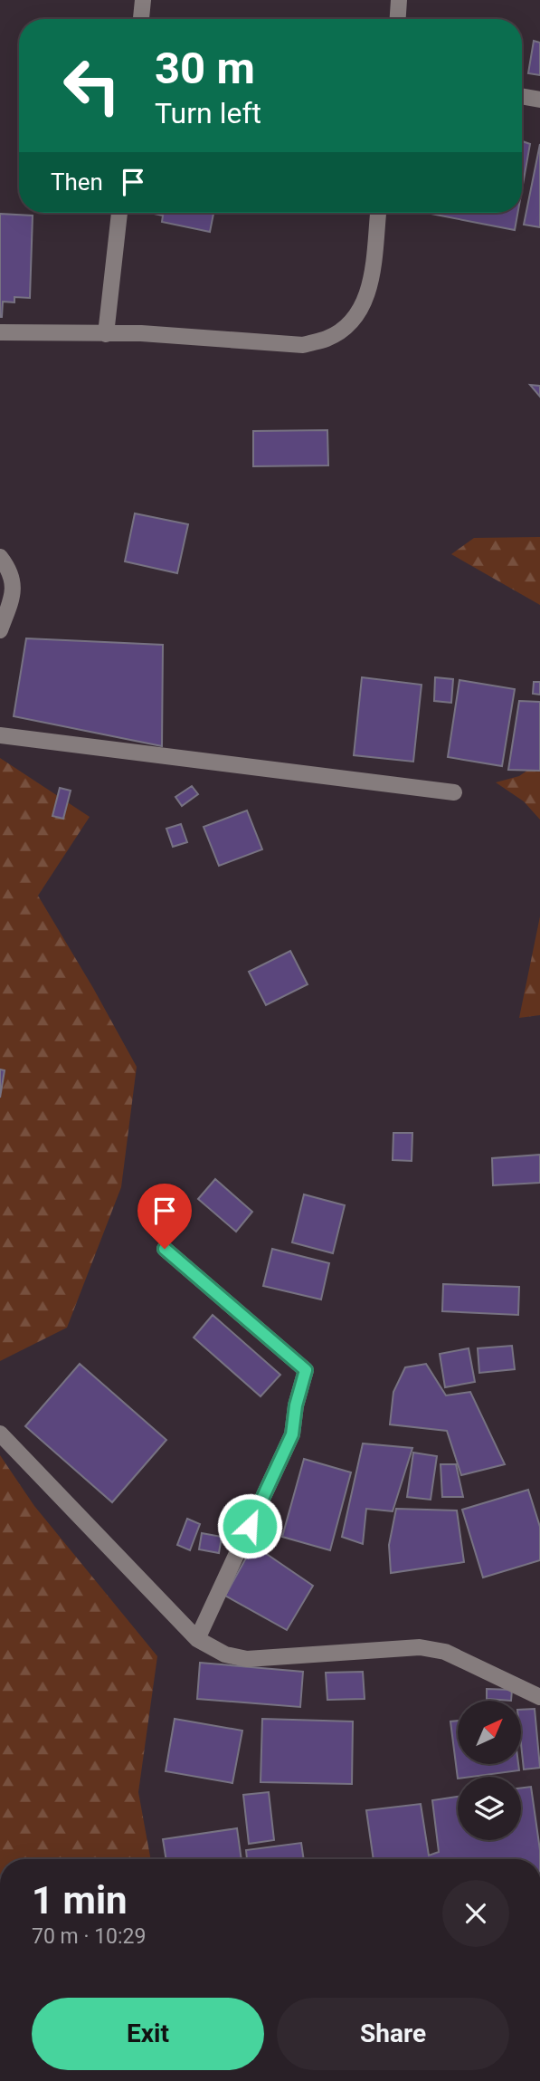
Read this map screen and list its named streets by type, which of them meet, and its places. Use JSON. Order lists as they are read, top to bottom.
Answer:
{
  "north": "top right",
  "page": {
    "turn": ["30 m", "Turn left"],
    "then": "Then",
    "heading": ["1 min", "70 m · 10:29"],
    "buttons": ["Exit", "Share"]
  }
}
